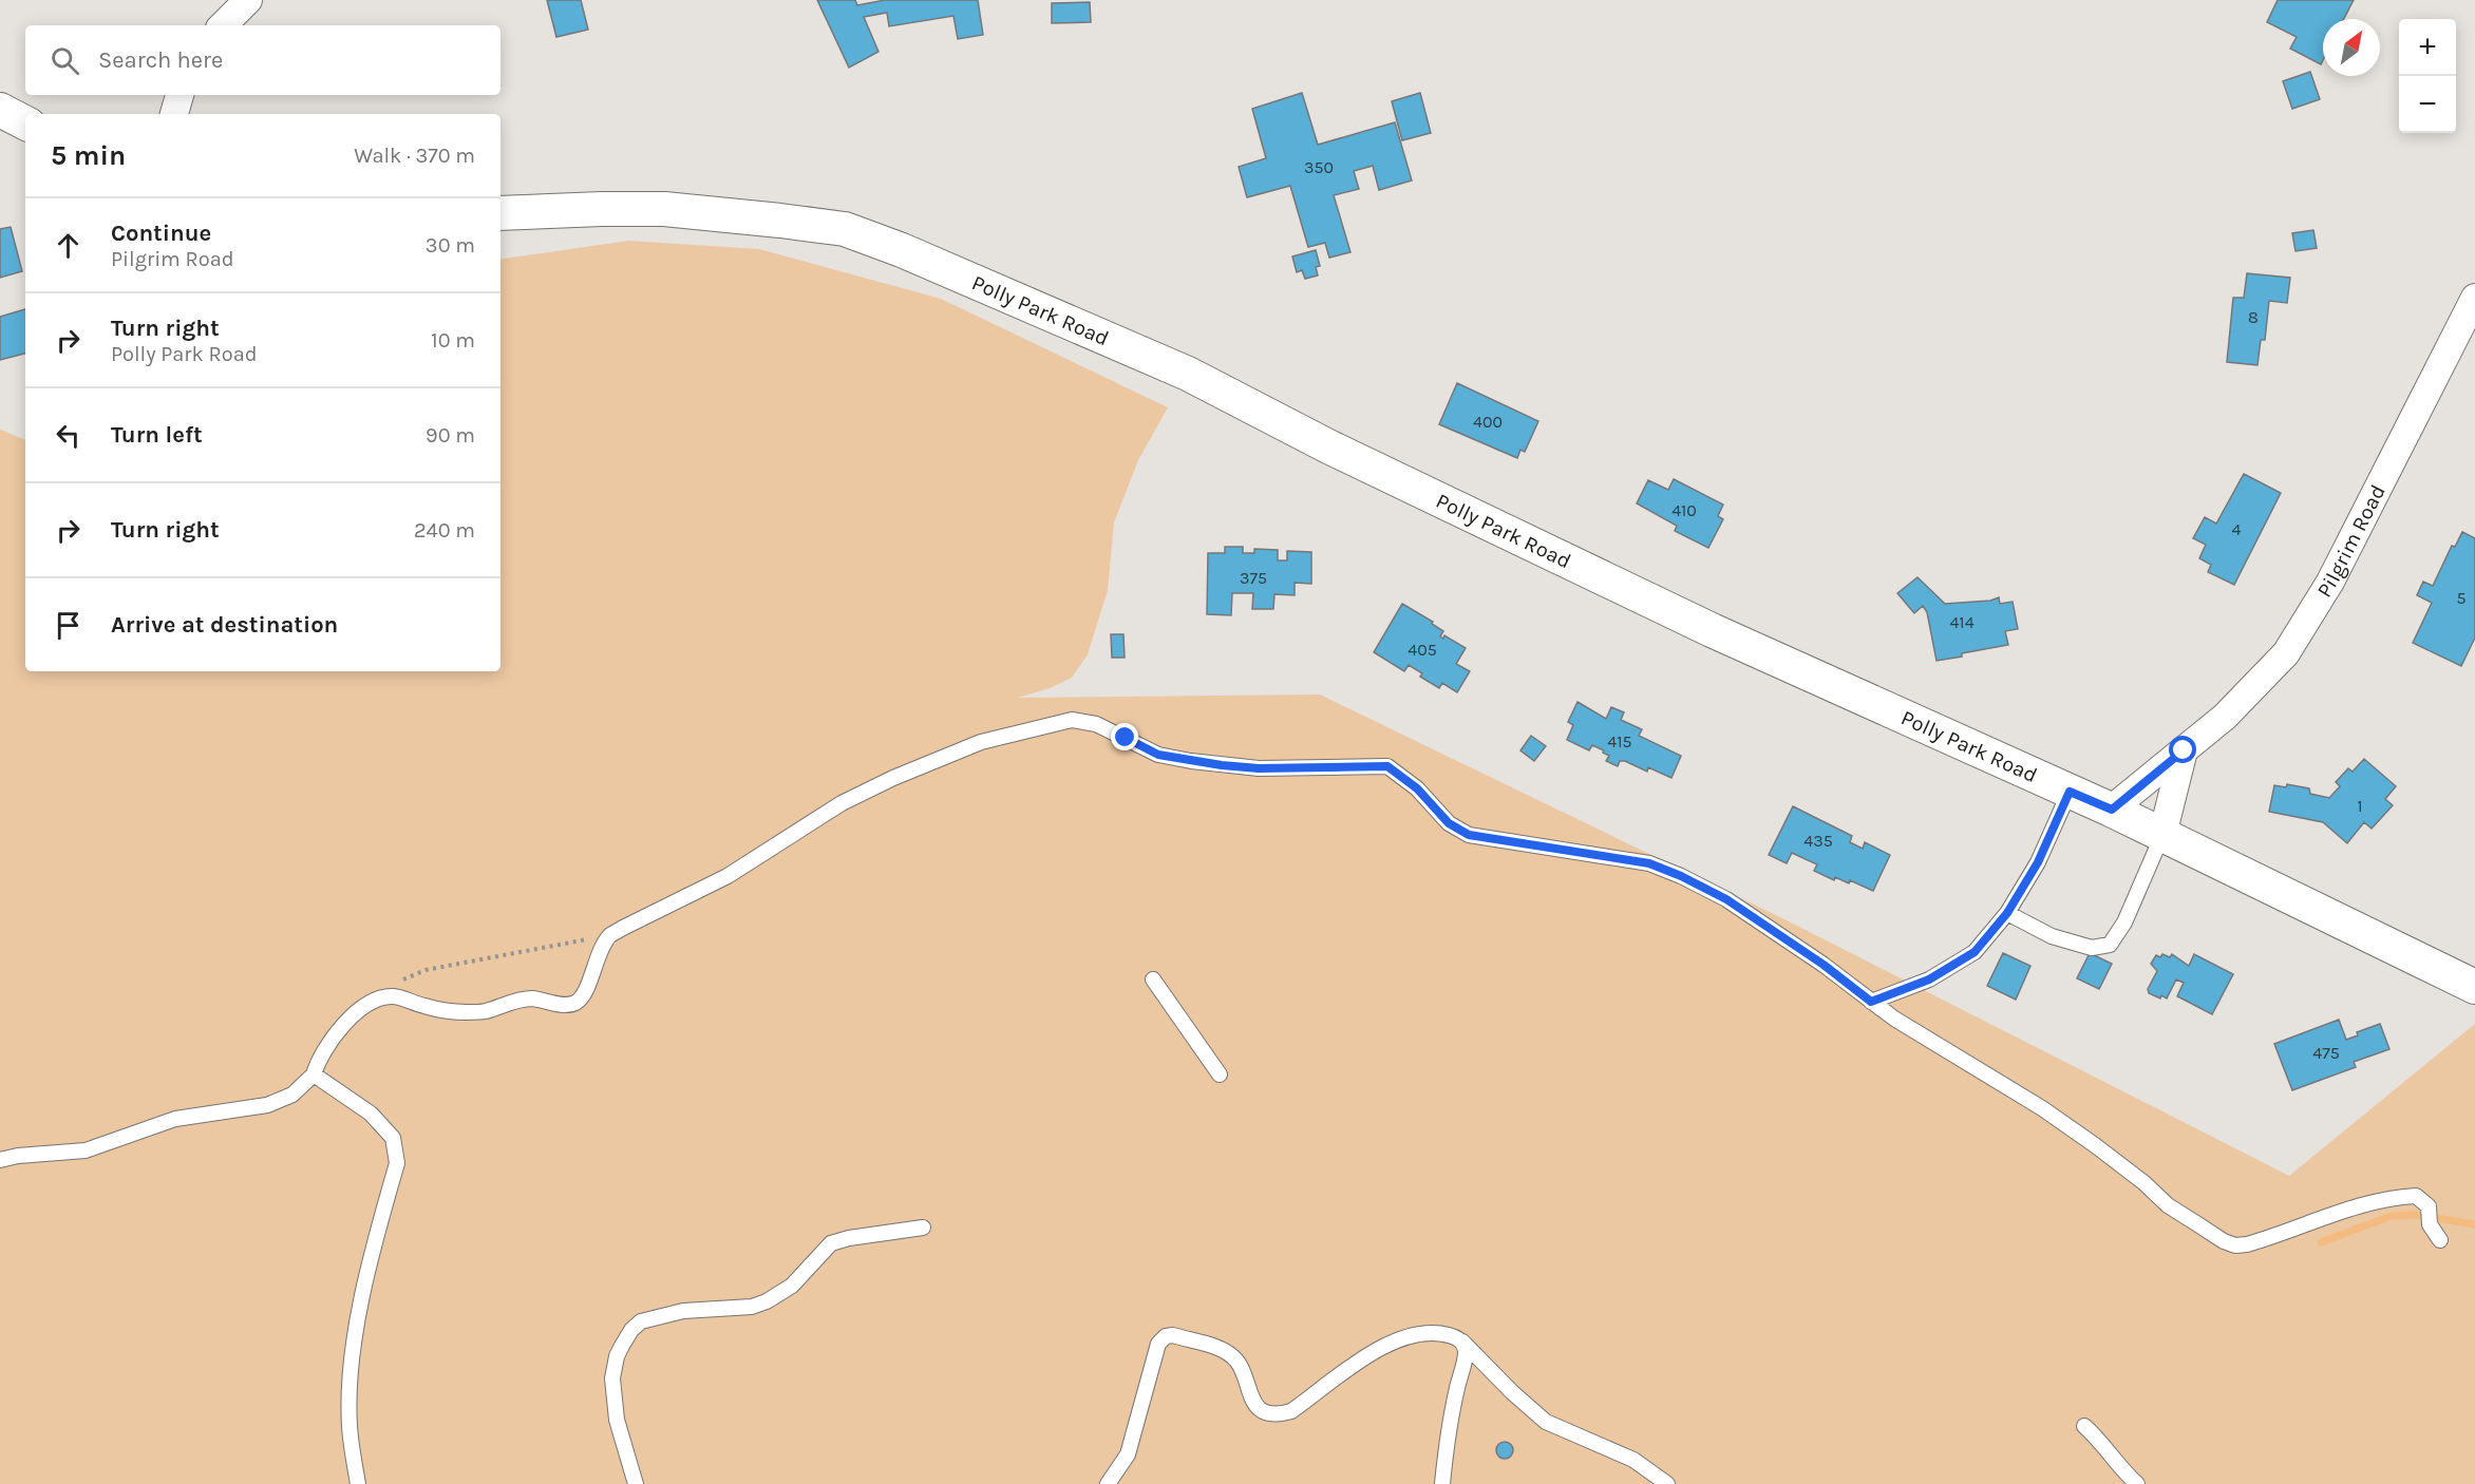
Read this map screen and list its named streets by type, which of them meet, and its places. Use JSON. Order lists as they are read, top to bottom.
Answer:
{
  "streets": {
    "street": ["Polly Park Road", "Pilgrim Road"]
  },
  "crossings": [
    ["Polly Park Road", "Pilgrim Road"]
  ],
  "house_numbers": [
    "350",
    "8",
    "400",
    "410",
    "4",
    "375",
    "5",
    "414",
    "405",
    "415",
    "1",
    "435",
    "475"
  ],
  "north": "top right",
  "page": {
    "map_buttons": ["+", "−"],
    "search": "Search here",
    "heading": ["5 min", "Walk · 370 m"],
    "list": [
      ["Continue", "Pilgrim Road", "30 m"],
      ["Turn right", "Polly Park Road", "10 m"],
      ["Turn left", "90 m"],
      ["Turn right", "240 m"],
      "Arrive at destination"
    ]
  }
}
